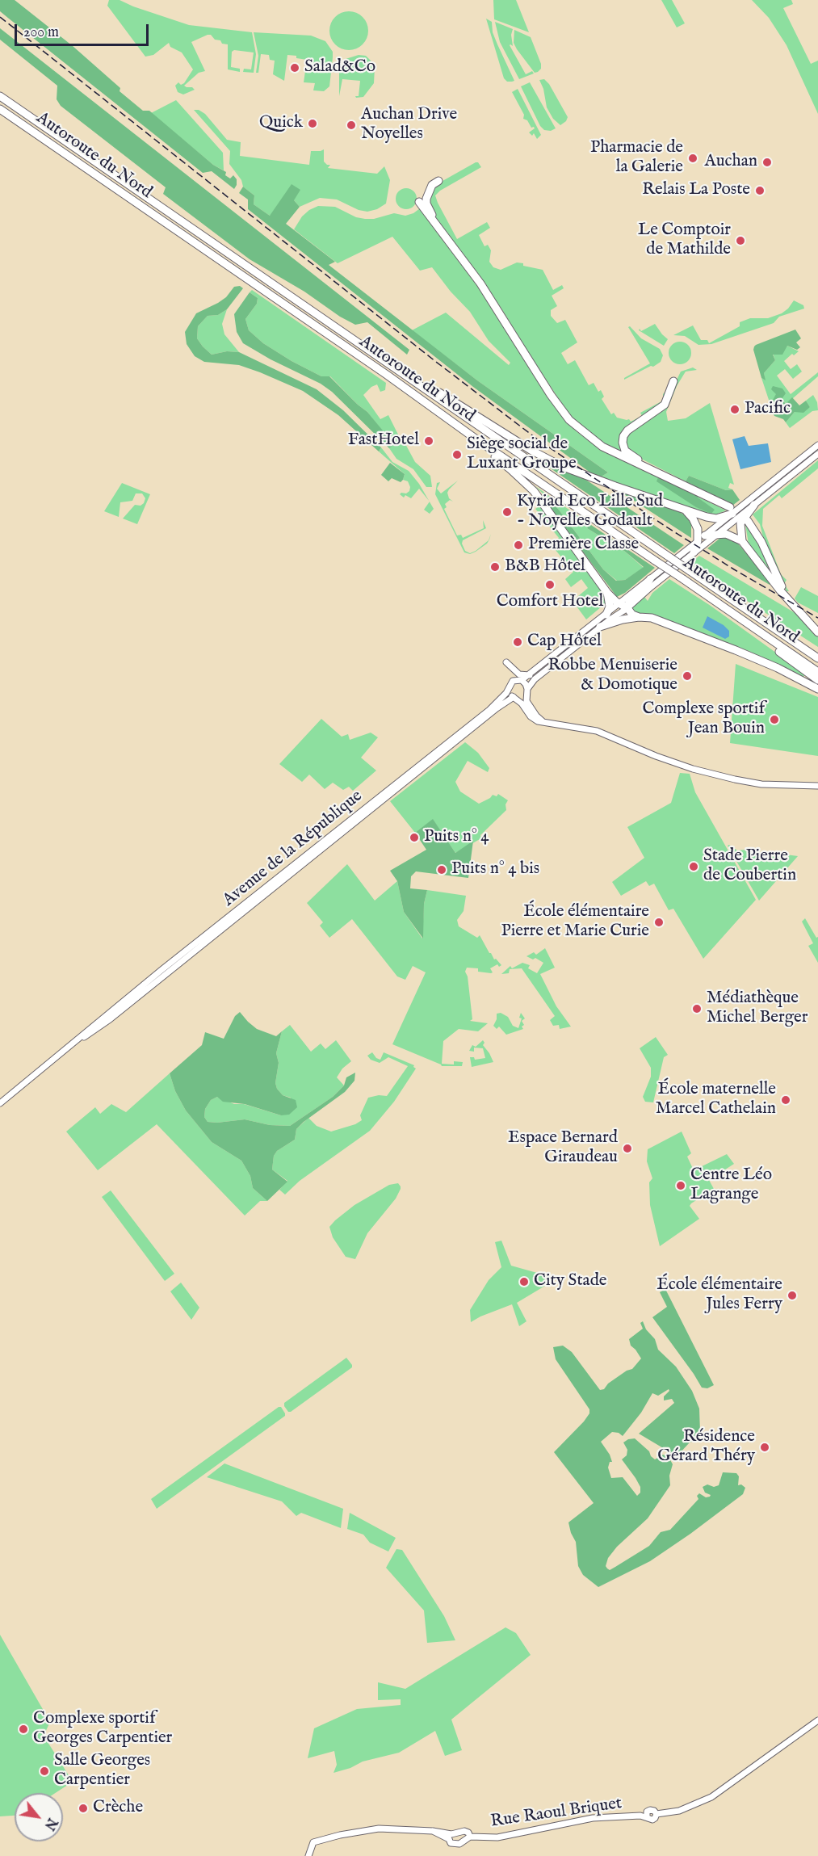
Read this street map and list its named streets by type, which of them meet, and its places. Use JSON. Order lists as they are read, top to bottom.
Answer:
{
  "streets": {
    "highway": ["Autoroute du Nord"],
    "main road": ["Avenue de la République", "Rue Raoul Briquet"]
  },
  "places": [
    "Salad&Co",
    "Quick",
    "Auchan Drive Noyelles",
    "Pharmacie de la Galerie",
    "Auchan",
    "Relais La Poste",
    "Le Comptoir de Mathilde",
    "Pacific",
    "FastHotel",
    "Siège social de Luxant Groupe",
    "Kyriad Eco Lille Sud - Noyelles Godault",
    "Première Classe",
    "B&B Hôtel",
    "Comfort Hotel",
    "Cap Hôtel",
    "Robbe Menuiserie & Domotique",
    "Complexe sportif Jean Bouin",
    "Puits n° 4",
    "Stade Pierre de Coubertin",
    "Puits n° 4 bis",
    "École élémentaire Pierre et Marie Curie",
    "Médiathèque Michel Berger",
    "École maternelle Marcel Cathelain",
    "Espace Bernard Giraudeau",
    "Centre Léo Lagrange",
    "City Stade",
    "École élémentaire Jules Ferry",
    "Résidence Gérard Théry",
    "Complexe sportif Georges Carpentier",
    "Salle Georges Carpentier",
    "Crèche"
  ],
  "scale_bar": "200 m",
  "north": "bottom right"
}
